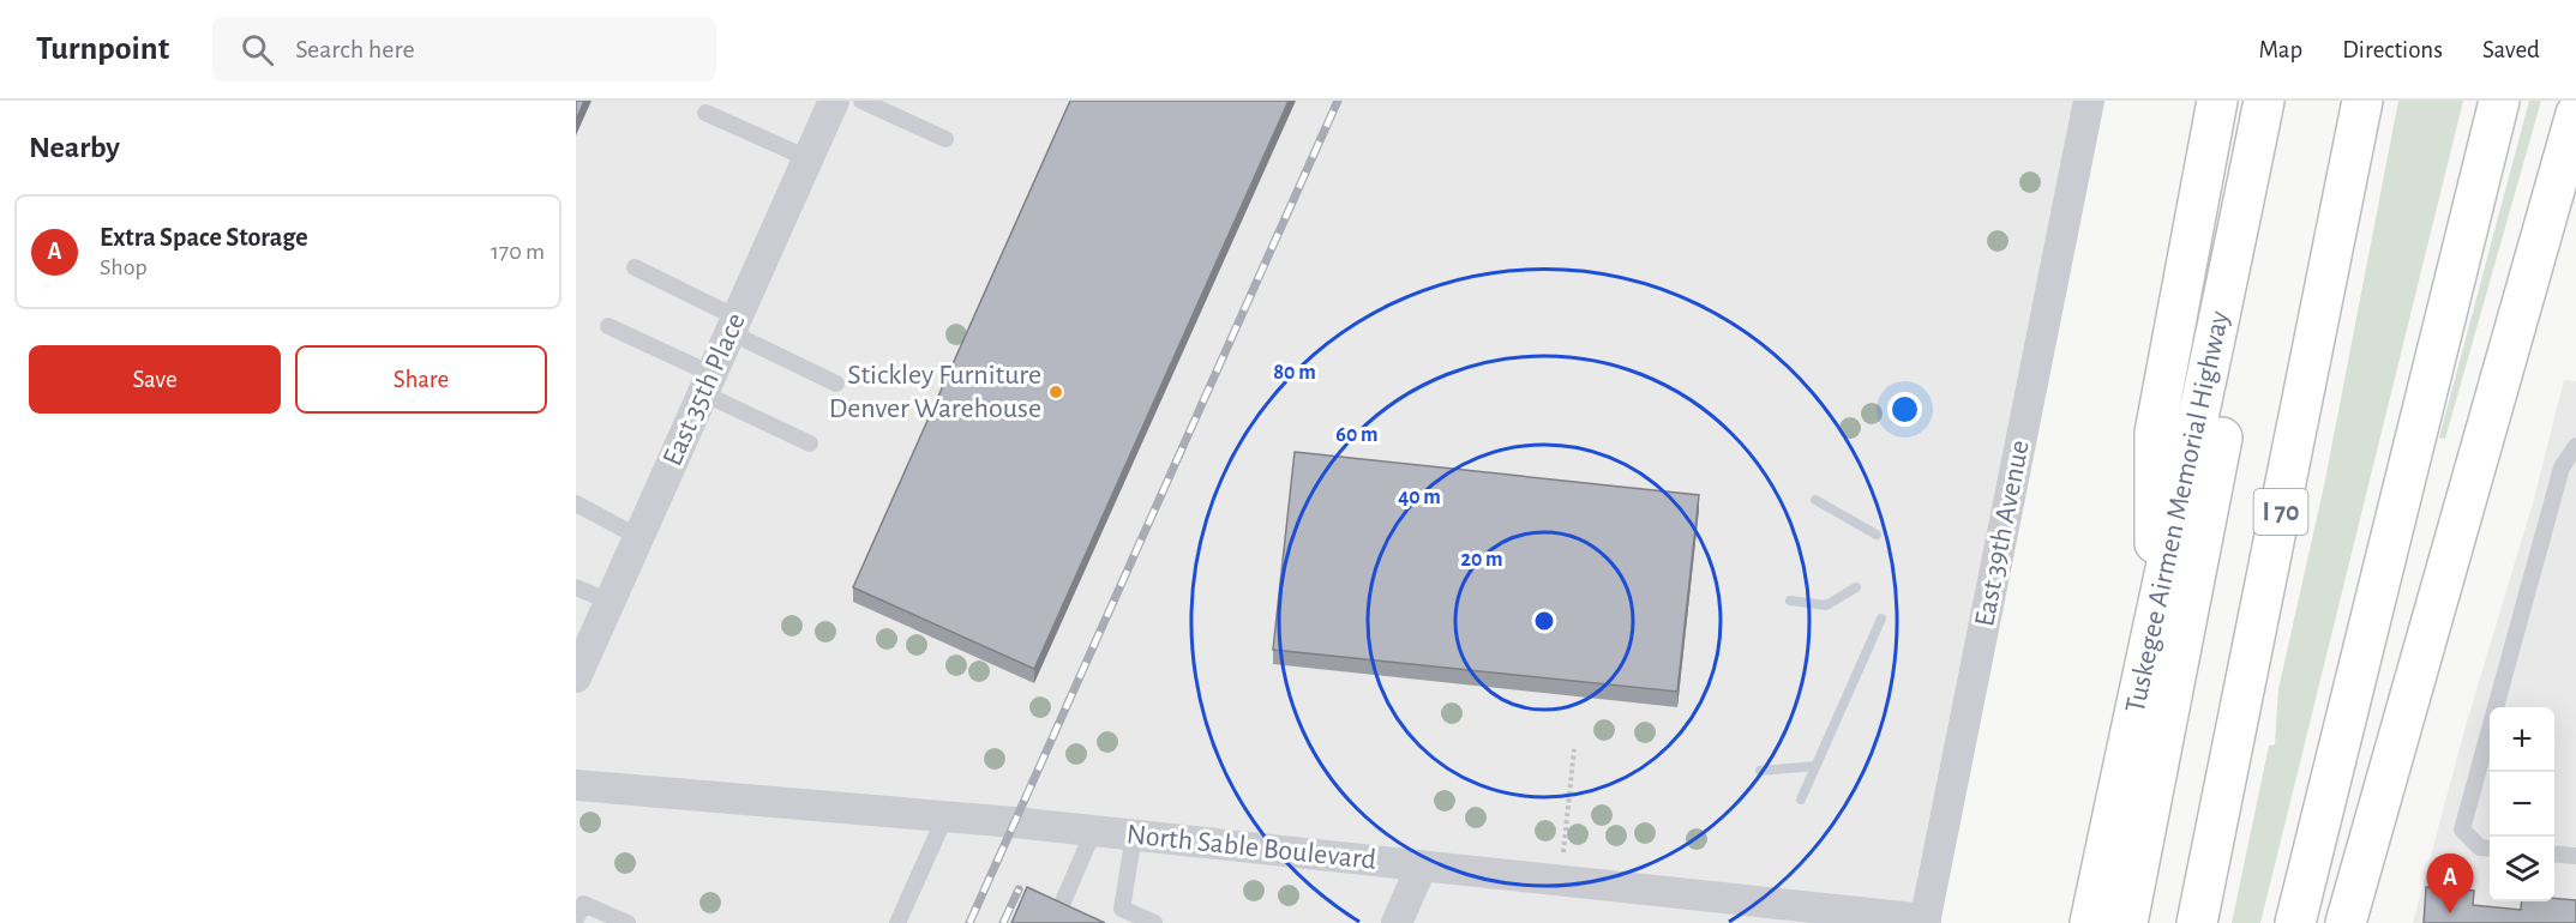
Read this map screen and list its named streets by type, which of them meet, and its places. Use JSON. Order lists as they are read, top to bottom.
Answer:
{
  "streets": {
    "highway": ["Tuskegee Airmen Memorial Highway", "I 70"],
    "street": ["East 35th Place", "East 39th Avenue", "North Sable Boulevard"]
  },
  "crossings": [
    ["East 39th Avenue", "North Sable Boulevard"]
  ],
  "places": ["Stickley Furniture Denver Warehouse"],
  "page": {
    "header": "Turnpoint",
    "search": "Search here",
    "nav": ["Map", "Directions", "Saved"],
    "heading": "Nearby",
    "list": [
      {
        "mark": "A",
        "name": "Extra Space Storage",
        "note": "Shop",
        "value": "170 m"
      }
    ],
    "buttons": ["Save", "Share"],
    "map_buttons": ["+", "−"],
    "pins": "A"
  },
  "rings": [
    "80 m",
    "60 m",
    "40 m",
    "20 m"
  ]
}
